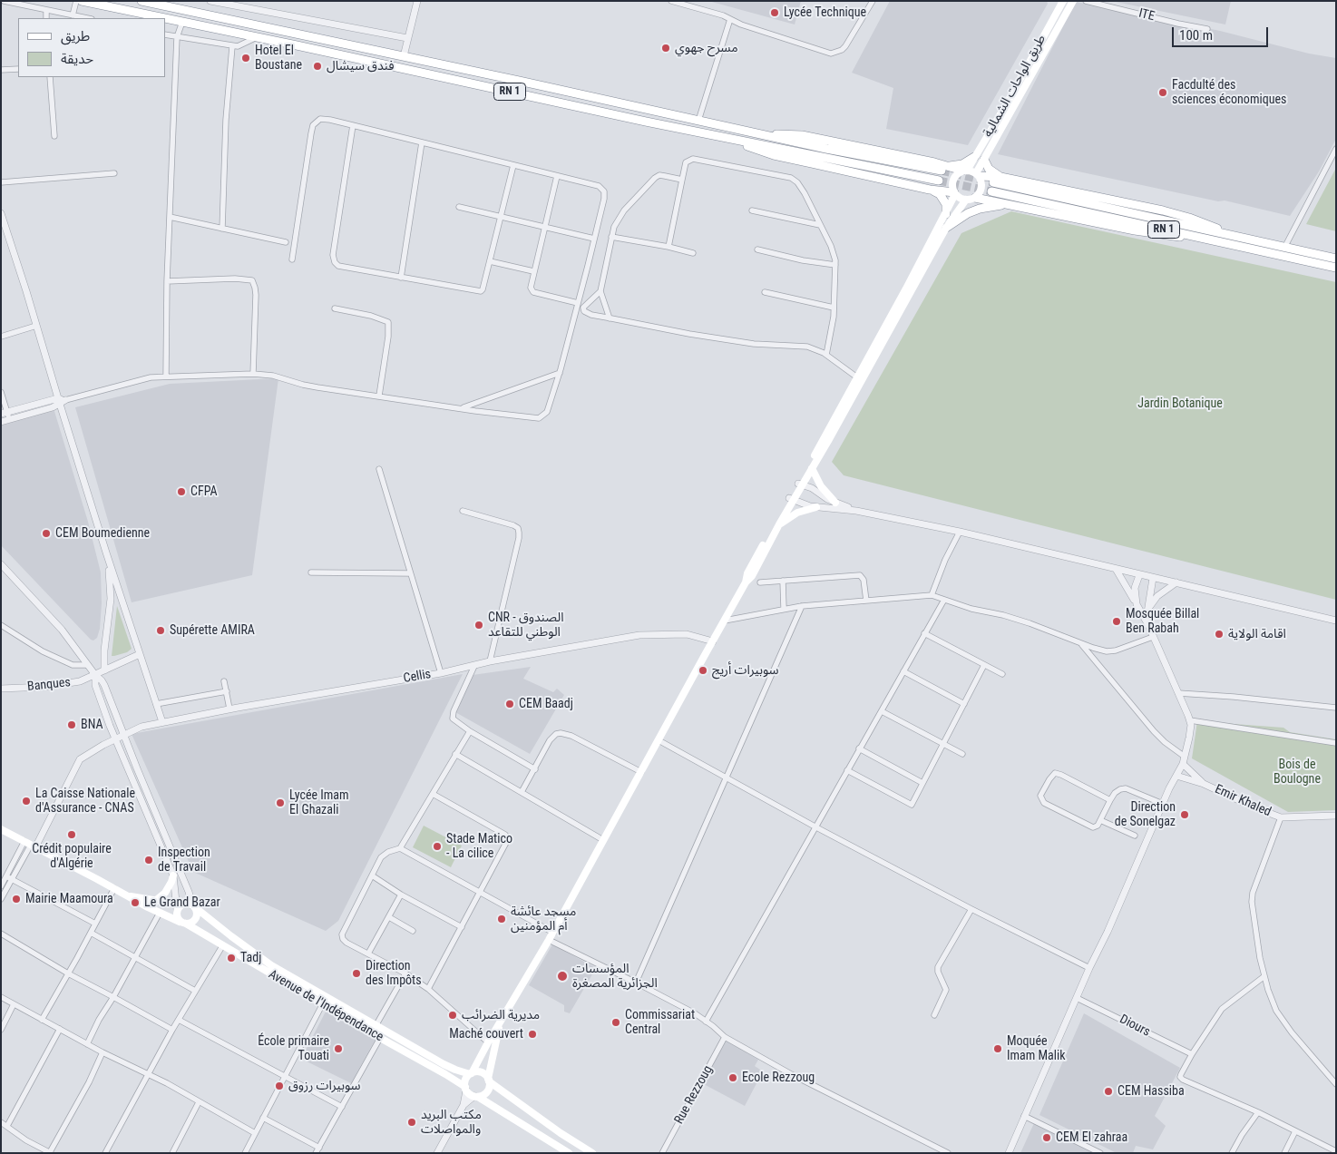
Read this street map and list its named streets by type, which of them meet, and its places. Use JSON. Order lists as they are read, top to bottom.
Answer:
{
  "streets": {
    "highway": ["RN 1"],
    "main road": ["طريق الواحات الشمالية", "Avenue de l'Indépendance"],
    "street": [
      "ITE",
      "Cellis",
      "Banques",
      "Emir Khaled",
      "Diours",
      "Rue Rezzoug"
    ]
  },
  "crossings": [
    ["Cellis", "Avenue de l'Indépendance"]
  ],
  "parks": ["Jardin Botanique", "Bois de Boulogne"],
  "places": [
    "Lycée Technique",
    "مسرح جهوي",
    "Hotel El Boustane",
    "فندق سيشال",
    "Facdulté des sciences économiques",
    "CFPA",
    "CEM Boumedienne",
    "Mosquée Billal Ben Rabah",
    "CNR - الصندوق الوطني للتقاعد",
    "Supérette AMIRA",
    "اقامة الولاية",
    "سوبيرات أريج",
    "CEM Baadj",
    "BNA",
    "La Caisse Nationale d'Assurance - CNAS",
    "Lycée Imam El Ghazali",
    "Direction de Sonelgaz",
    "Crédit populaire d'Algérie",
    "Stade Matico - La cilice",
    "Inspection de Travail",
    "Mairie Maamoura",
    "Le Grand Bazar",
    "مسجد عائشة أم المؤمنين",
    "Tadj",
    "Direction des Impôts",
    "المؤسسات الجزائرية المصغرة",
    "مديرية الضرائب",
    "Commissariat Central",
    "Maché couvert",
    "École primaire Touati",
    "Moquée Imam Malik",
    "Ecole Rezzoug",
    "سوبيرات رزوق",
    "CEM Hassiba",
    "مكتب البريد والمواصلات",
    "CEM El zahraa"
  ],
  "legend": ["طريق", "حديقة"],
  "scale_bar": "100 m"
}
